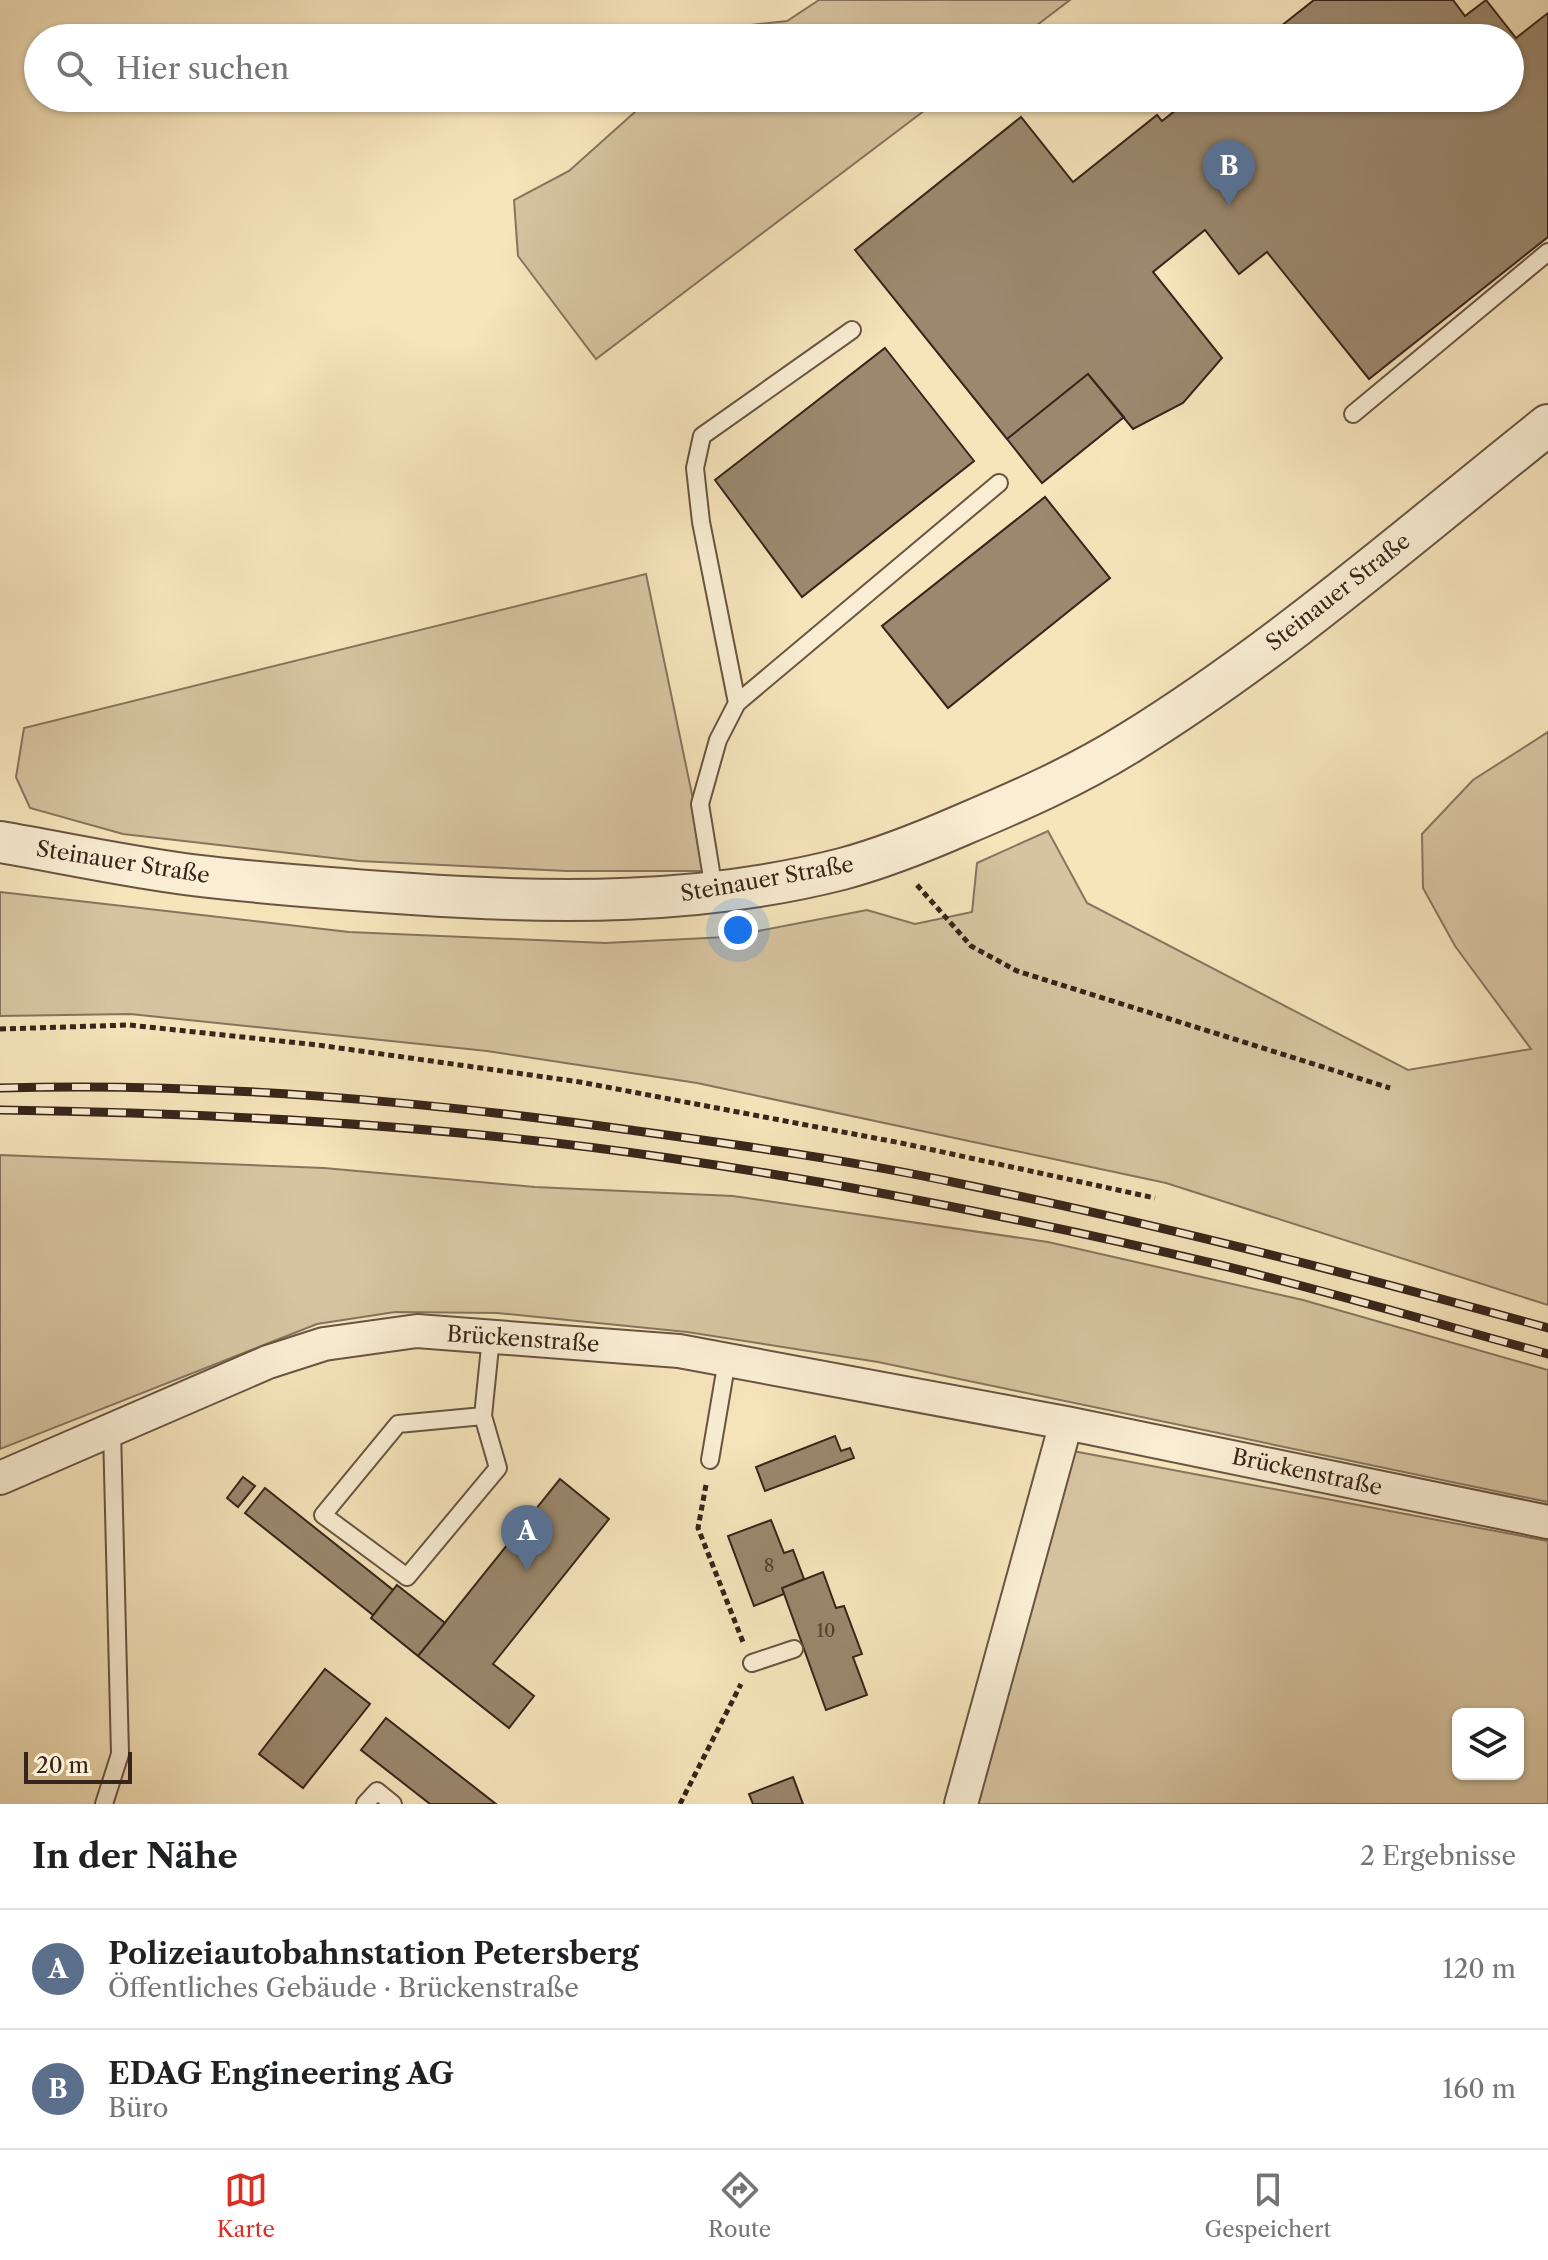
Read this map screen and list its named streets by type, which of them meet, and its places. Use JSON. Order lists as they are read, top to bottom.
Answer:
{
  "streets": {
    "street": ["Steinauer Straße", "Brückenstraße"]
  },
  "house_numbers": ["8", "10"],
  "scale_bar": "20 m",
  "page": {
    "search": "Hier suchen",
    "pins": ["B", "A"],
    "scale": "20 m",
    "heading": ["In der Nähe", "2 Ergebnisse"],
    "list": [
      {
        "mark": "A",
        "name": "Polizeiautobahnstation Petersberg",
        "note": "Öffentliches Gebäude · Brückenstraße",
        "value": "120 m"
      },
      {
        "mark": "B",
        "name": "EDAG Engineering AG",
        "note": "Büro",
        "value": "160 m"
      }
    ],
    "nav": ["Karte", "Route", "Gespeichert"]
  }
}
